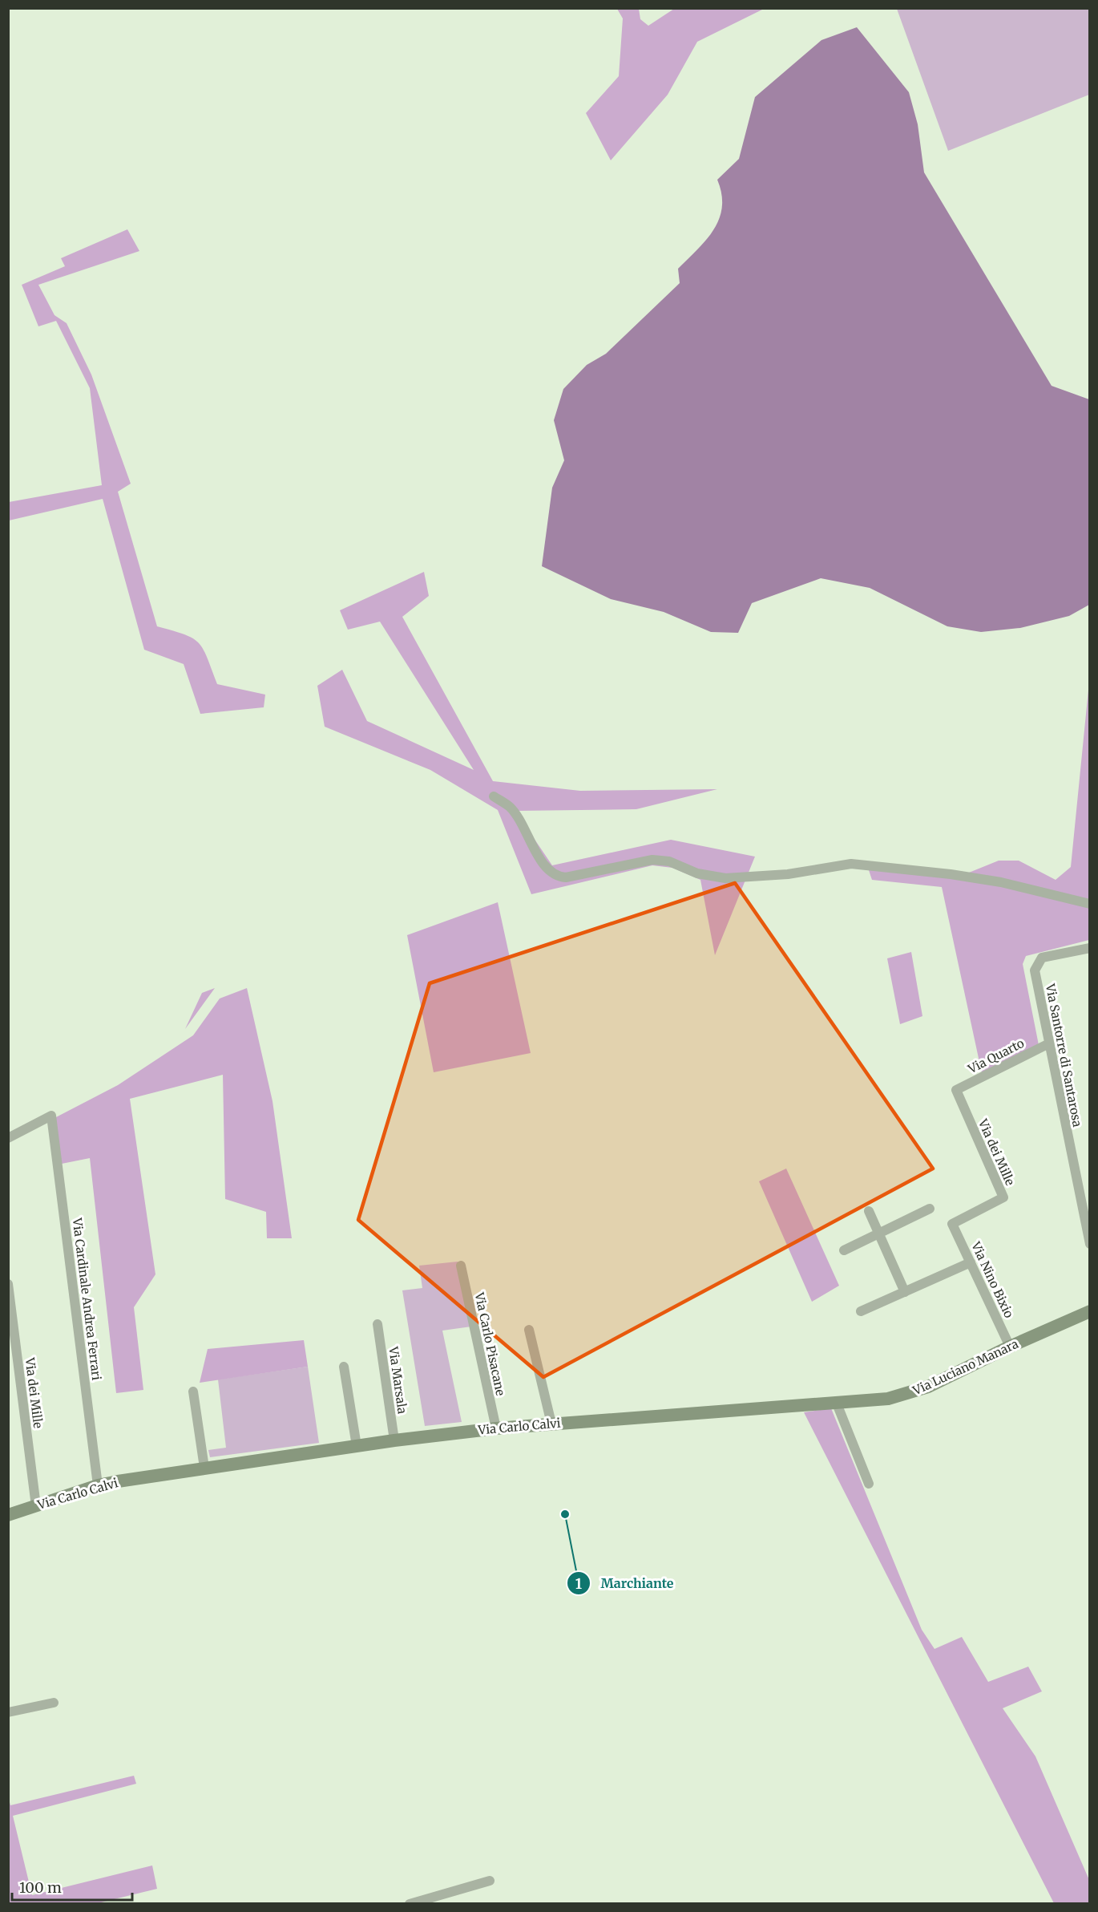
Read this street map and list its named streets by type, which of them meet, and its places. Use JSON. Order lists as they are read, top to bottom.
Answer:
{
  "streets": {
    "street": [
      "Via Santorre di Santarosa",
      "Via Quarto",
      "Via dei Mille",
      "Via Nino Bixio",
      "Via Cardinale Andrea Ferrari",
      "Via Carlo Pisacane",
      "Via Luciano Manara",
      "Via Marsala",
      "Via Carlo Calvi"
    ]
  },
  "crossings": [
    ["Via Santorre di Santarosa", "Via Quarto"],
    ["Via Quarto", "Via dei Mille"],
    ["Via dei Mille", "Via Nino Bixio"],
    ["Via dei Mille", "Via Carlo Calvi"],
    ["Via Nino Bixio", "Via Luciano Manara"],
    ["Via Cardinale Andrea Ferrari", "Via Carlo Calvi"],
    ["Via Carlo Pisacane", "Via Carlo Calvi"],
    ["Via Luciano Manara", "Via Carlo Calvi"],
    ["Via Marsala", "Via Carlo Calvi"]
  ],
  "places": ["Marchiante"],
  "scale_bar": "100 m"
}
